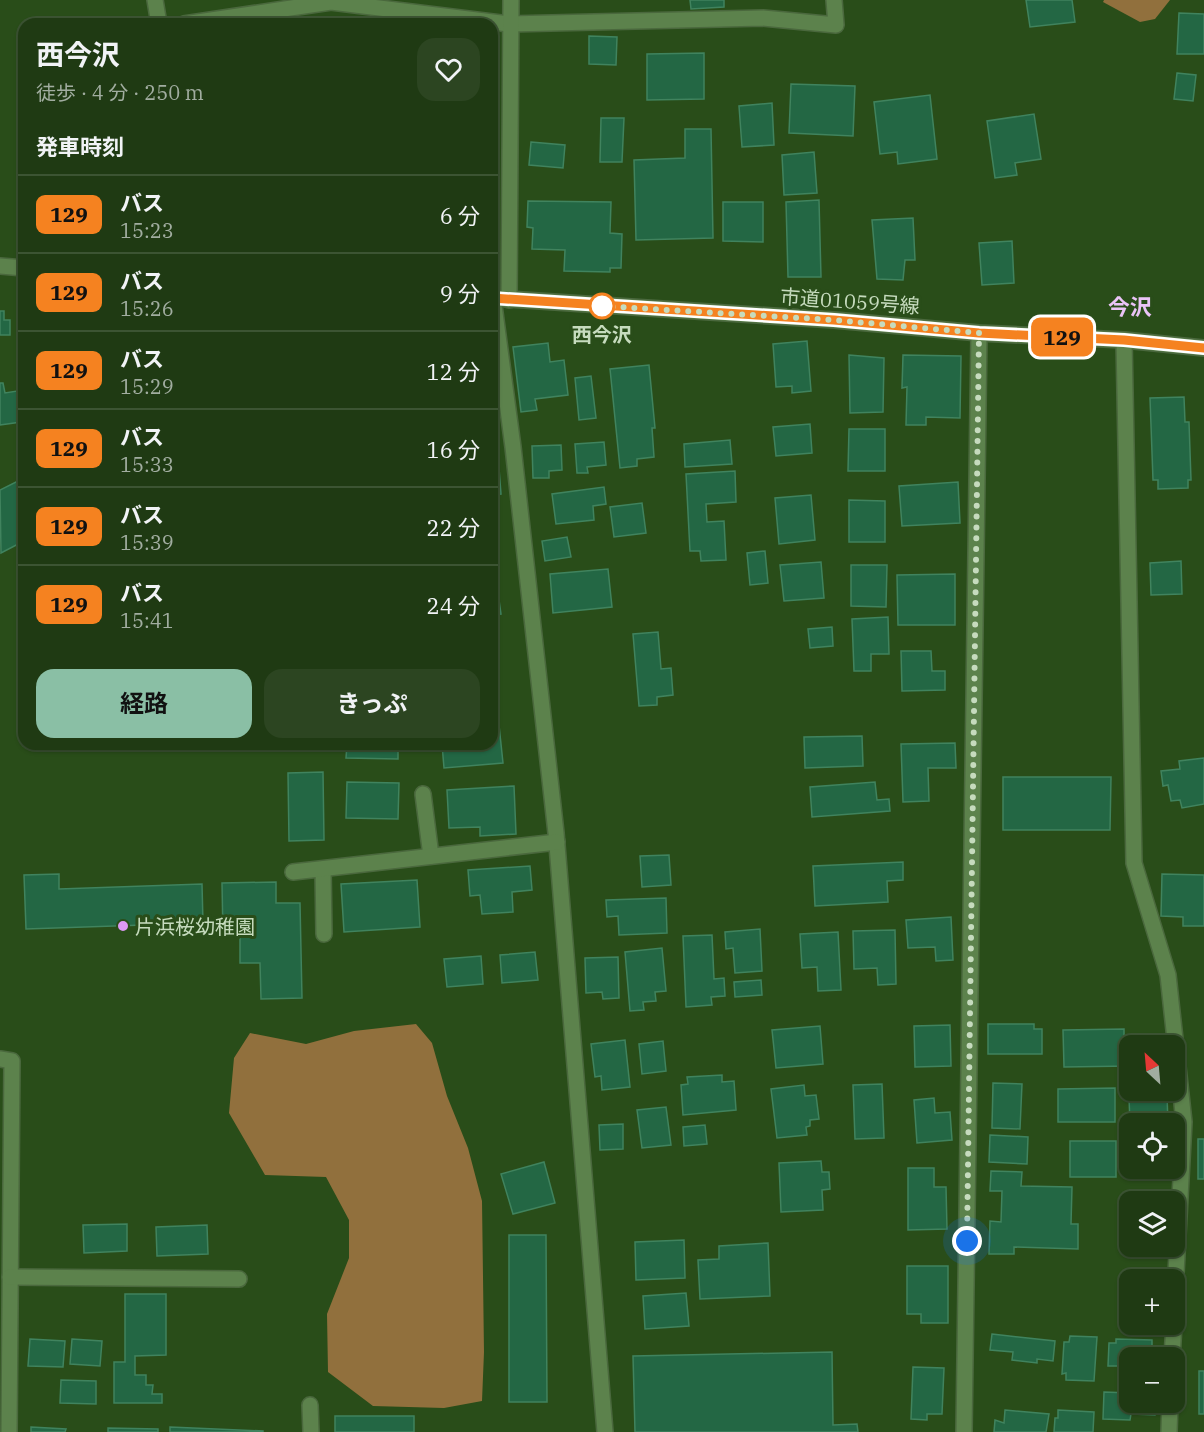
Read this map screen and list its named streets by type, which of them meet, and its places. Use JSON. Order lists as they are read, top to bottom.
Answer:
{
  "streets": {
    "street": ["市道01059号線"]
  },
  "districts": ["今沢"],
  "places": ["西今沢", "片浜桜幼稚園"],
  "lines": ["bus line 129"],
  "north": "top left",
  "page": {
    "on_map": "129",
    "heading": [
      ["西今沢", "徒歩 · 4 分 · 250 m"],
      "発車時刻"
    ],
    "list": [
      {
        "mark": "129",
        "name": "バス",
        "note": "15:23",
        "value": "6 分"
      },
      {
        "mark": "129",
        "name": "バス",
        "note": "15:26",
        "value": "9 分"
      },
      {
        "mark": "129",
        "name": "バス",
        "note": "15:29",
        "value": "12 分"
      },
      {
        "mark": "129",
        "name": "バス",
        "note": "15:33",
        "value": "16 分"
      },
      {
        "mark": "129",
        "name": "バス",
        "note": "15:39",
        "value": "22 分"
      },
      {
        "mark": "129",
        "name": "バス",
        "note": "15:41",
        "value": "24 分"
      }
    ],
    "buttons": ["経路", "きっぷ"],
    "map_buttons": ["+", "−"]
  }
}
